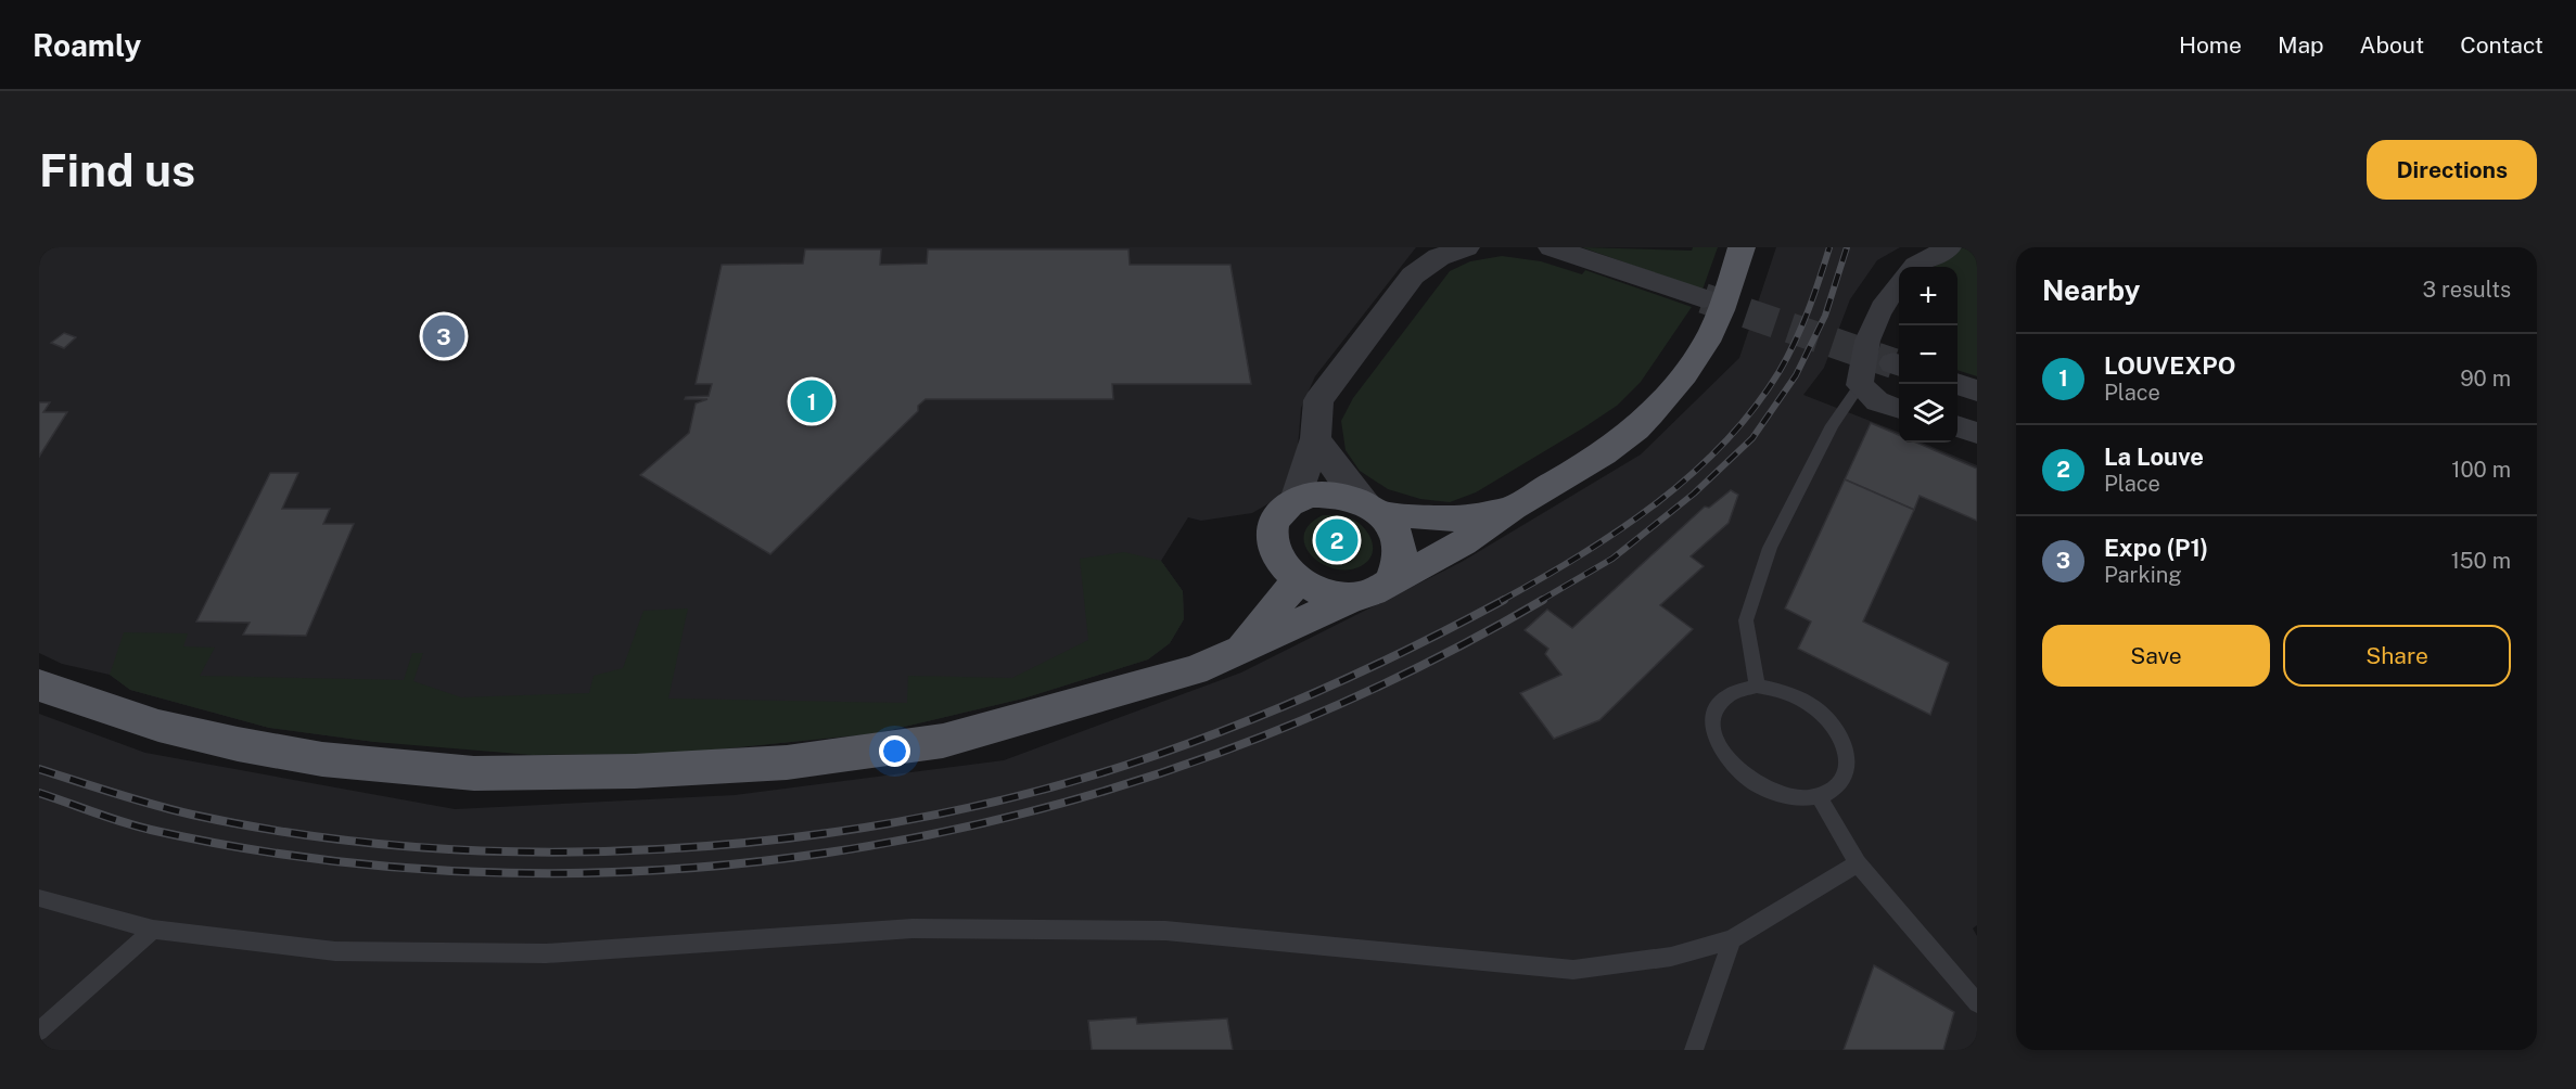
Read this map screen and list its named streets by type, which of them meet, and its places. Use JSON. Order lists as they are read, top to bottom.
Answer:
{
  "page": {
    "header": "Roamly",
    "nav": [
      "Home",
      "Map",
      "About",
      "Contact"
    ],
    "buttons": [
      "Directions",
      ["Save", "Share"]
    ],
    "title": "Find us",
    "heading": ["Nearby", "3 results"],
    "map_buttons": ["+", "−"],
    "pins": ["3", "1", "2"],
    "list": [
      {
        "mark": "1",
        "name": "LOUVEXPO",
        "note": "Place",
        "value": "90 m"
      },
      {
        "mark": "2",
        "name": "La Louve",
        "note": "Place",
        "value": "100 m"
      },
      {
        "mark": "3",
        "name": "Expo (P1)",
        "note": "Parking",
        "value": "150 m"
      }
    ]
  }
}
